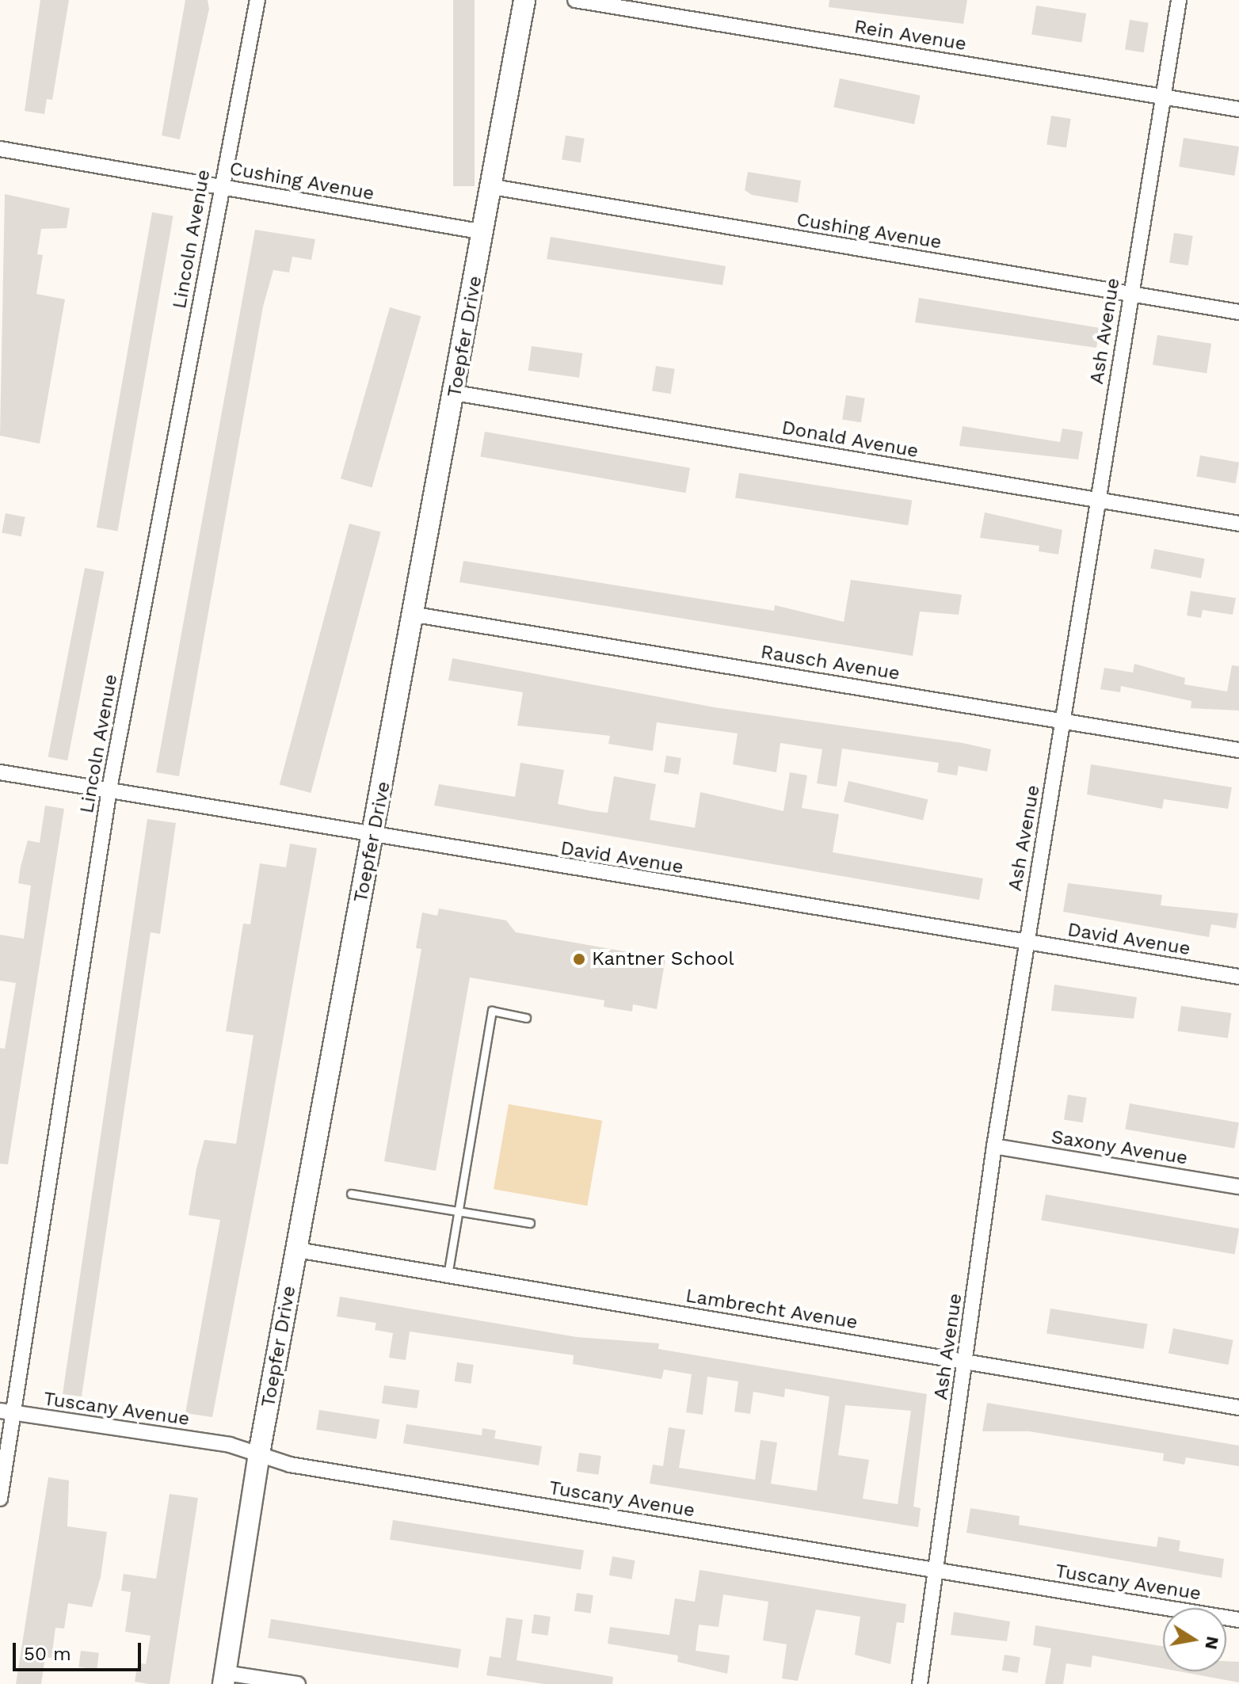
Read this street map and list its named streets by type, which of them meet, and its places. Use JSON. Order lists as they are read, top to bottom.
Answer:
{
  "streets": {
    "street": [
      "Rein Avenue",
      "Cushing Avenue",
      "Lincoln Avenue",
      "Ash Avenue",
      "Toepfer Drive",
      "Donald Avenue",
      "Rausch Avenue",
      "David Avenue",
      "Saxony Avenue",
      "Lambrecht Avenue",
      "Tuscany Avenue"
    ]
  },
  "crossings": [
    ["Rein Avenue", "Ash Avenue"],
    ["Cushing Avenue", "Lincoln Avenue"],
    ["Cushing Avenue", "Ash Avenue"],
    ["Cushing Avenue", "Toepfer Drive"],
    ["Lincoln Avenue", "David Avenue"],
    ["Lincoln Avenue", "Tuscany Avenue"],
    ["Ash Avenue", "Donald Avenue"],
    ["Ash Avenue", "Rausch Avenue"],
    ["Ash Avenue", "David Avenue"],
    ["Ash Avenue", "Saxony Avenue"],
    ["Ash Avenue", "Lambrecht Avenue"],
    ["Ash Avenue", "Tuscany Avenue"],
    ["Toepfer Drive", "Donald Avenue"],
    ["Toepfer Drive", "Rausch Avenue"],
    ["Toepfer Drive", "David Avenue"],
    ["Toepfer Drive", "Lambrecht Avenue"],
    ["Toepfer Drive", "Tuscany Avenue"]
  ],
  "places": ["Kantner School"],
  "scale_bar": "50 m",
  "north": "right"
}
